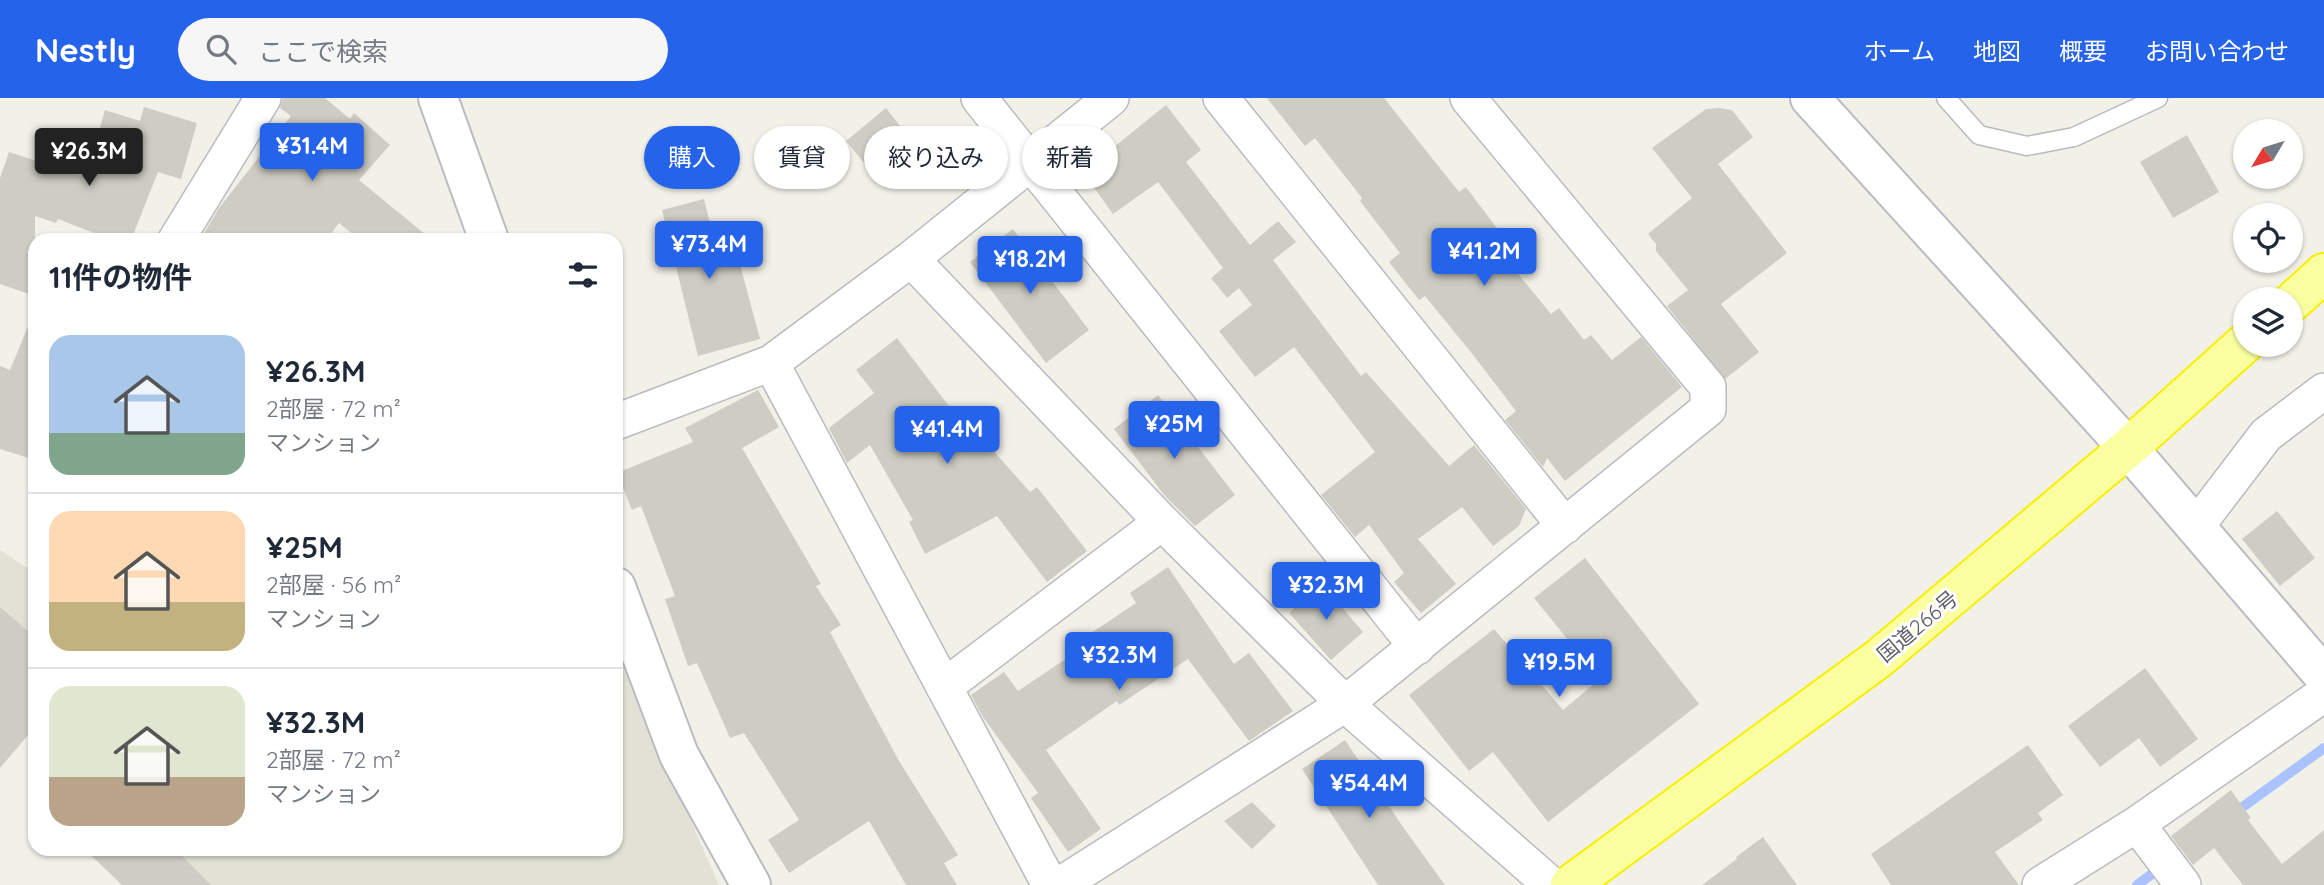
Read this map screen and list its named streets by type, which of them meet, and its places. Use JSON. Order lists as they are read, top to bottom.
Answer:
{
  "streets": {
    "highway": ["国道266号"]
  },
  "north": "bottom left",
  "page": {
    "header": "Nestly",
    "search": "ここで検索",
    "nav": [
      "ホーム",
      "地図",
      "概要",
      "お問い合わせ"
    ],
    "price": [
      "¥31.4M",
      "¥26.3M",
      "¥73.4M",
      "¥41.2M",
      "¥18.2M",
      "¥25M",
      "¥41.4M",
      "¥32.3M",
      "¥32.3M",
      "¥19.5M",
      "¥54.4M"
    ],
    "chip": [
      "購入",
      "賃貸",
      "絞り込み",
      "新着"
    ],
    "heading": "11件の物件",
    "list": [
      {
        "name": "¥26.3M",
        "note": "2部屋 · 72 m² · マンション"
      },
      {
        "name": "¥25M",
        "note": "2部屋 · 56 m² · マンション"
      },
      {
        "name": "¥32.3M",
        "note": "2部屋 · 72 m² · マンション"
      }
    ]
  }
}
